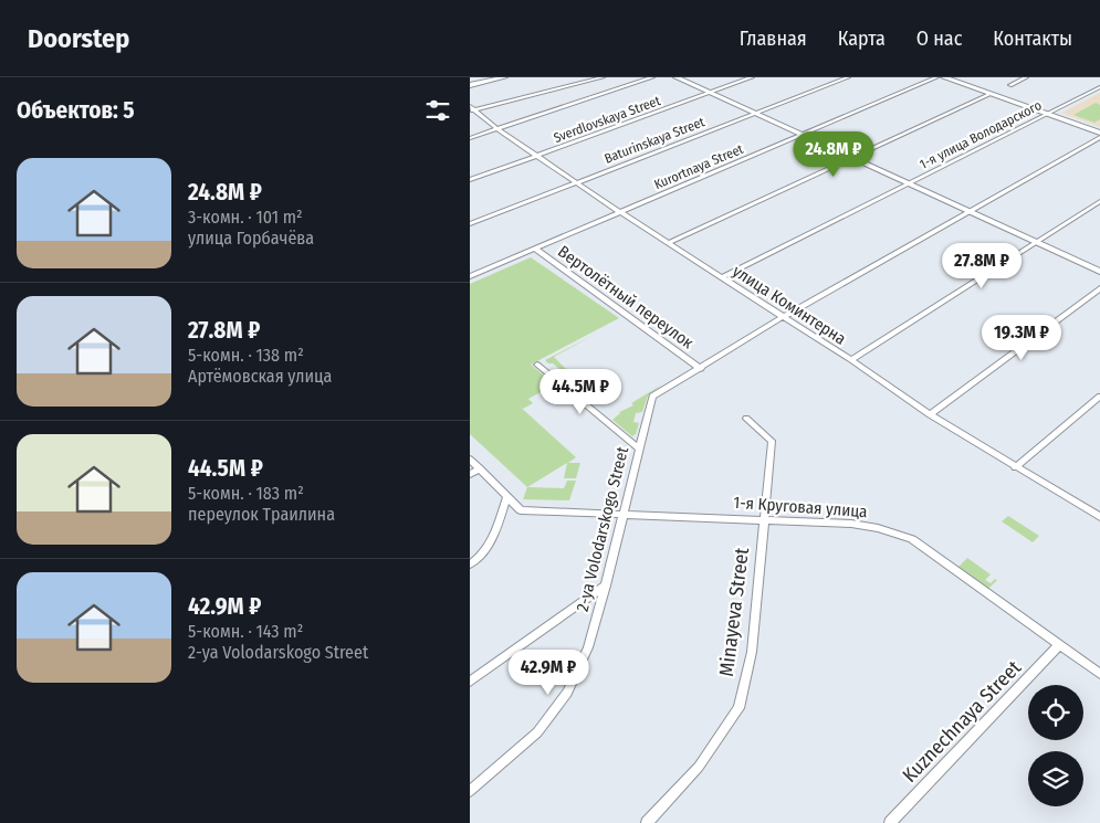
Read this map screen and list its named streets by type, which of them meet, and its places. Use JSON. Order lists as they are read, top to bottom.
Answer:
{
  "streets": {
    "street": [
      "Sverdlovskaya Street",
      "1-я улица Володарского",
      "Baturinskaya Street",
      "Kurortnaya Street",
      "Вертолётный переулок",
      "улица Коминтерна",
      "1-я Круговая улица",
      "2-ya Volodarskogo Street",
      "Minayeva Street",
      "Kuznechnaya Street"
    ]
  },
  "crossings": [
    ["Sverdlovskaya Street", "улица Коминтерна"],
    ["1-я улица Володарского", "улица Коминтерна"],
    ["Baturinskaya Street", "улица Коминтерна"],
    ["Kurortnaya Street", "Вертолётный переулок"],
    ["Kurortnaya Street", "улица Коминтерна"],
    ["Вертолётный переулок", "2-ya Volodarskogo Street"],
    ["улица Коминтерна", "2-ya Volodarskogo Street"],
    ["1-я Круговая улица", "2-ya Volodarskogo Street"],
    ["1-я Круговая улица", "Minayeva Street"],
    ["1-я Круговая улица", "Kuznechnaya Street"]
  ],
  "page": {
    "header": "Doorstep",
    "nav": [
      "Главная",
      "Карта",
      "О нас",
      "Контакты"
    ],
    "heading": "Объектов: 5",
    "price": [
      "24.8M ₽",
      "27.8M ₽",
      "19.3M ₽",
      "44.5M ₽",
      "42.9M ₽"
    ],
    "list": [
      {
        "name": "24.8M ₽",
        "note": "3-комн. · 101 m² · улица Горбачёва"
      },
      {
        "name": "27.8M ₽",
        "note": "5-комн. · 138 m² · Артёмовская улица"
      },
      {
        "name": "44.5M ₽",
        "note": "5-комн. · 183 m² · переулок Траилина"
      },
      {
        "name": "42.9M ₽",
        "note": "5-комн. · 143 m² · 2-ya Volodarskogo Street"
      }
    ]
  }
}
